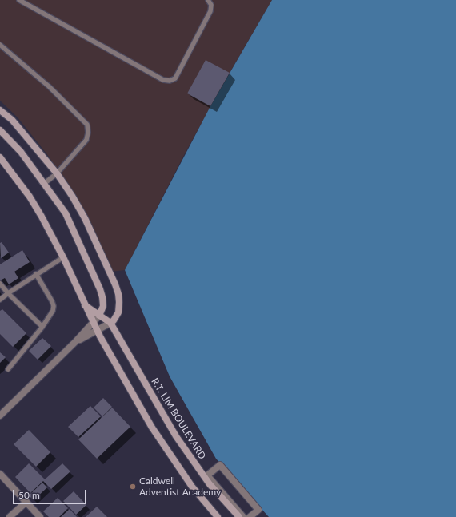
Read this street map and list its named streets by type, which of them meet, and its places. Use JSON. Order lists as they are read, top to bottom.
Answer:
{
  "streets": {
    "main road": ["R.T. LIM BOULEVARD"]
  },
  "places": ["Caldwell Adventist Academy"],
  "scale_bar": "50 m"
}
